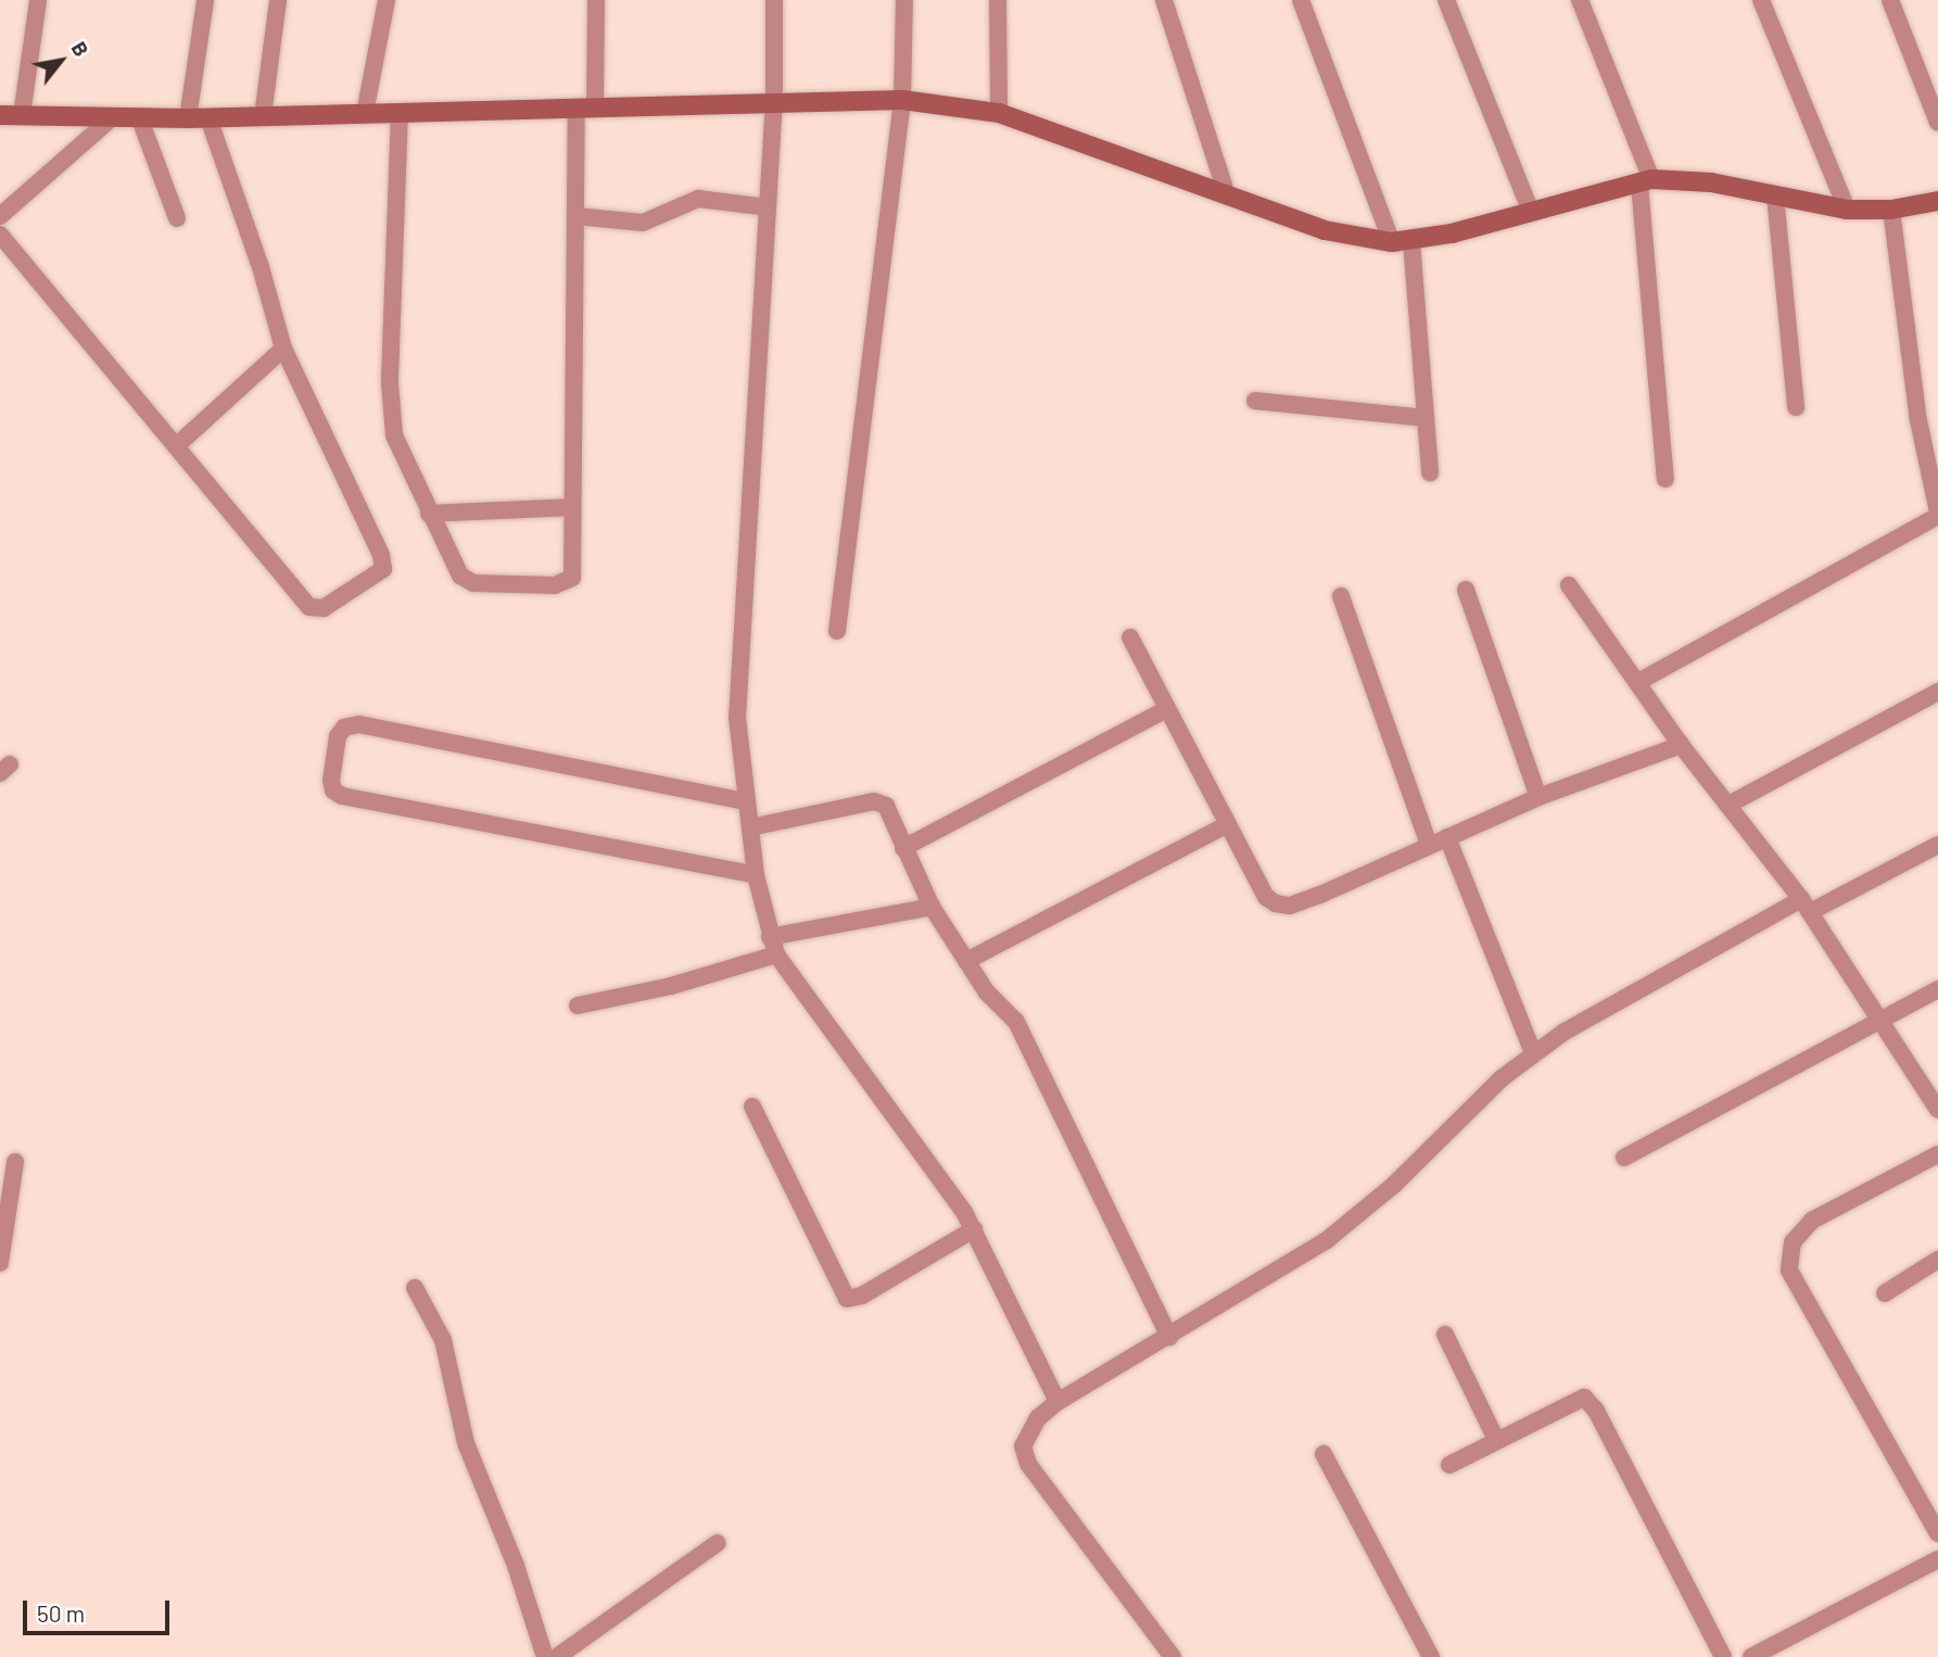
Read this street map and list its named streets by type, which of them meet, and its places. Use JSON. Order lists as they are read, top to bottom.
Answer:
{
  "scale_bar": "50 m",
  "north": "top right"
}
